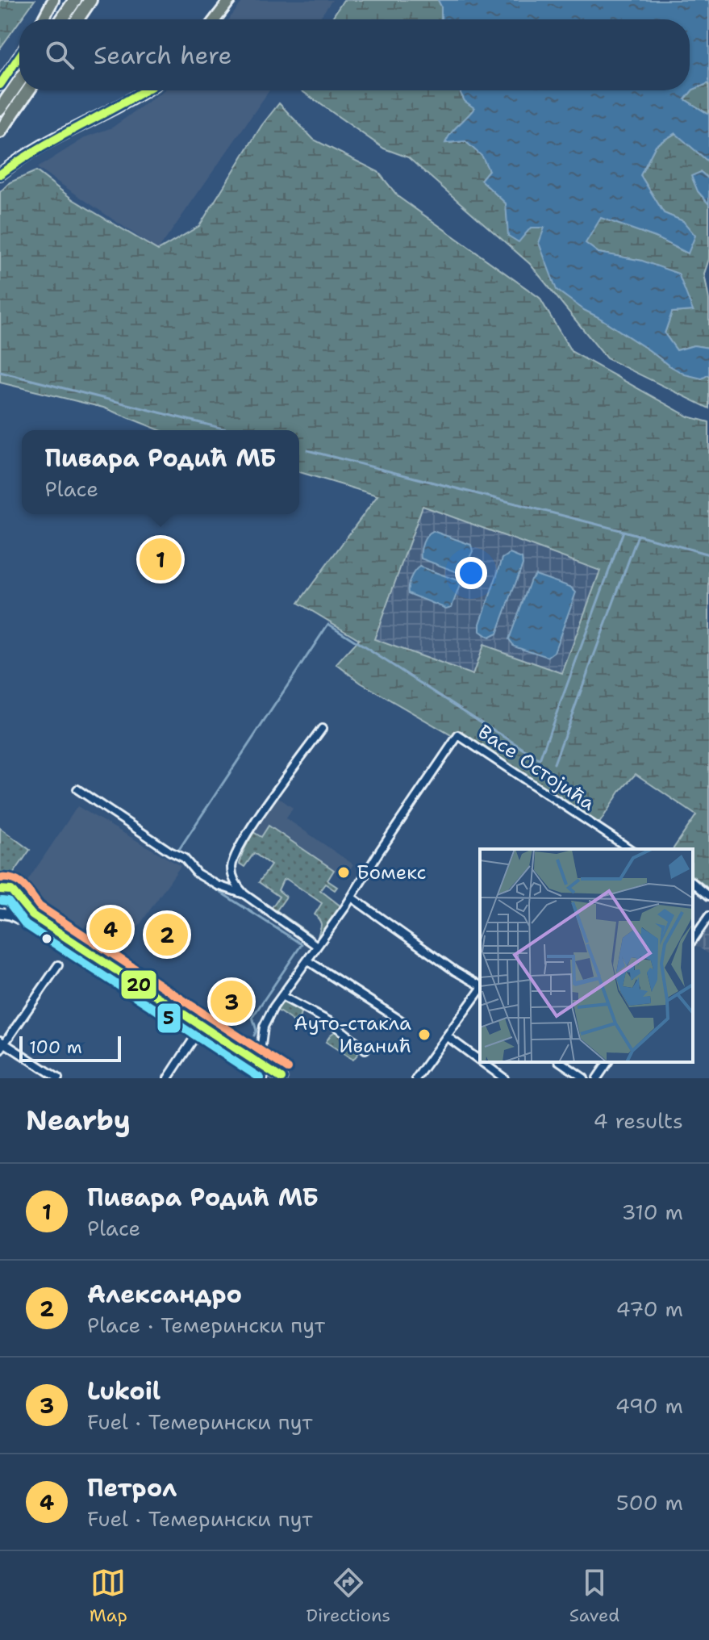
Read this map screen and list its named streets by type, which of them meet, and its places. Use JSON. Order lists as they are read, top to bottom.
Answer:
{
  "streets": {
    "street": ["Васе Остојића"]
  },
  "places": ["Бомекс", "Ауто-стакла Иванић"],
  "lines": ["transit line 20", "transit line 5"],
  "scale_bar": "100 m",
  "page": {
    "search": "Search here",
    "popup": ["Пивара Родић МБ", "Place"],
    "pins": [
      "1",
      "4",
      "2",
      "3"
    ],
    "scale": "100 m",
    "heading": ["Nearby", "4 results"],
    "list": [
      {
        "mark": "1",
        "name": "Пивара Родић МБ",
        "note": "Place",
        "value": "310 m"
      },
      {
        "mark": "2",
        "name": "Александро",
        "note": "Place · Темерински пут",
        "value": "470 m"
      },
      {
        "mark": "3",
        "name": "Lukoil",
        "note": "Fuel · Темерински пут",
        "value": "490 m"
      },
      {
        "mark": "4",
        "name": "Петрол",
        "note": "Fuel · Темерински пут",
        "value": "500 m"
      }
    ],
    "nav": ["Map", "Directions", "Saved"]
  }
}
